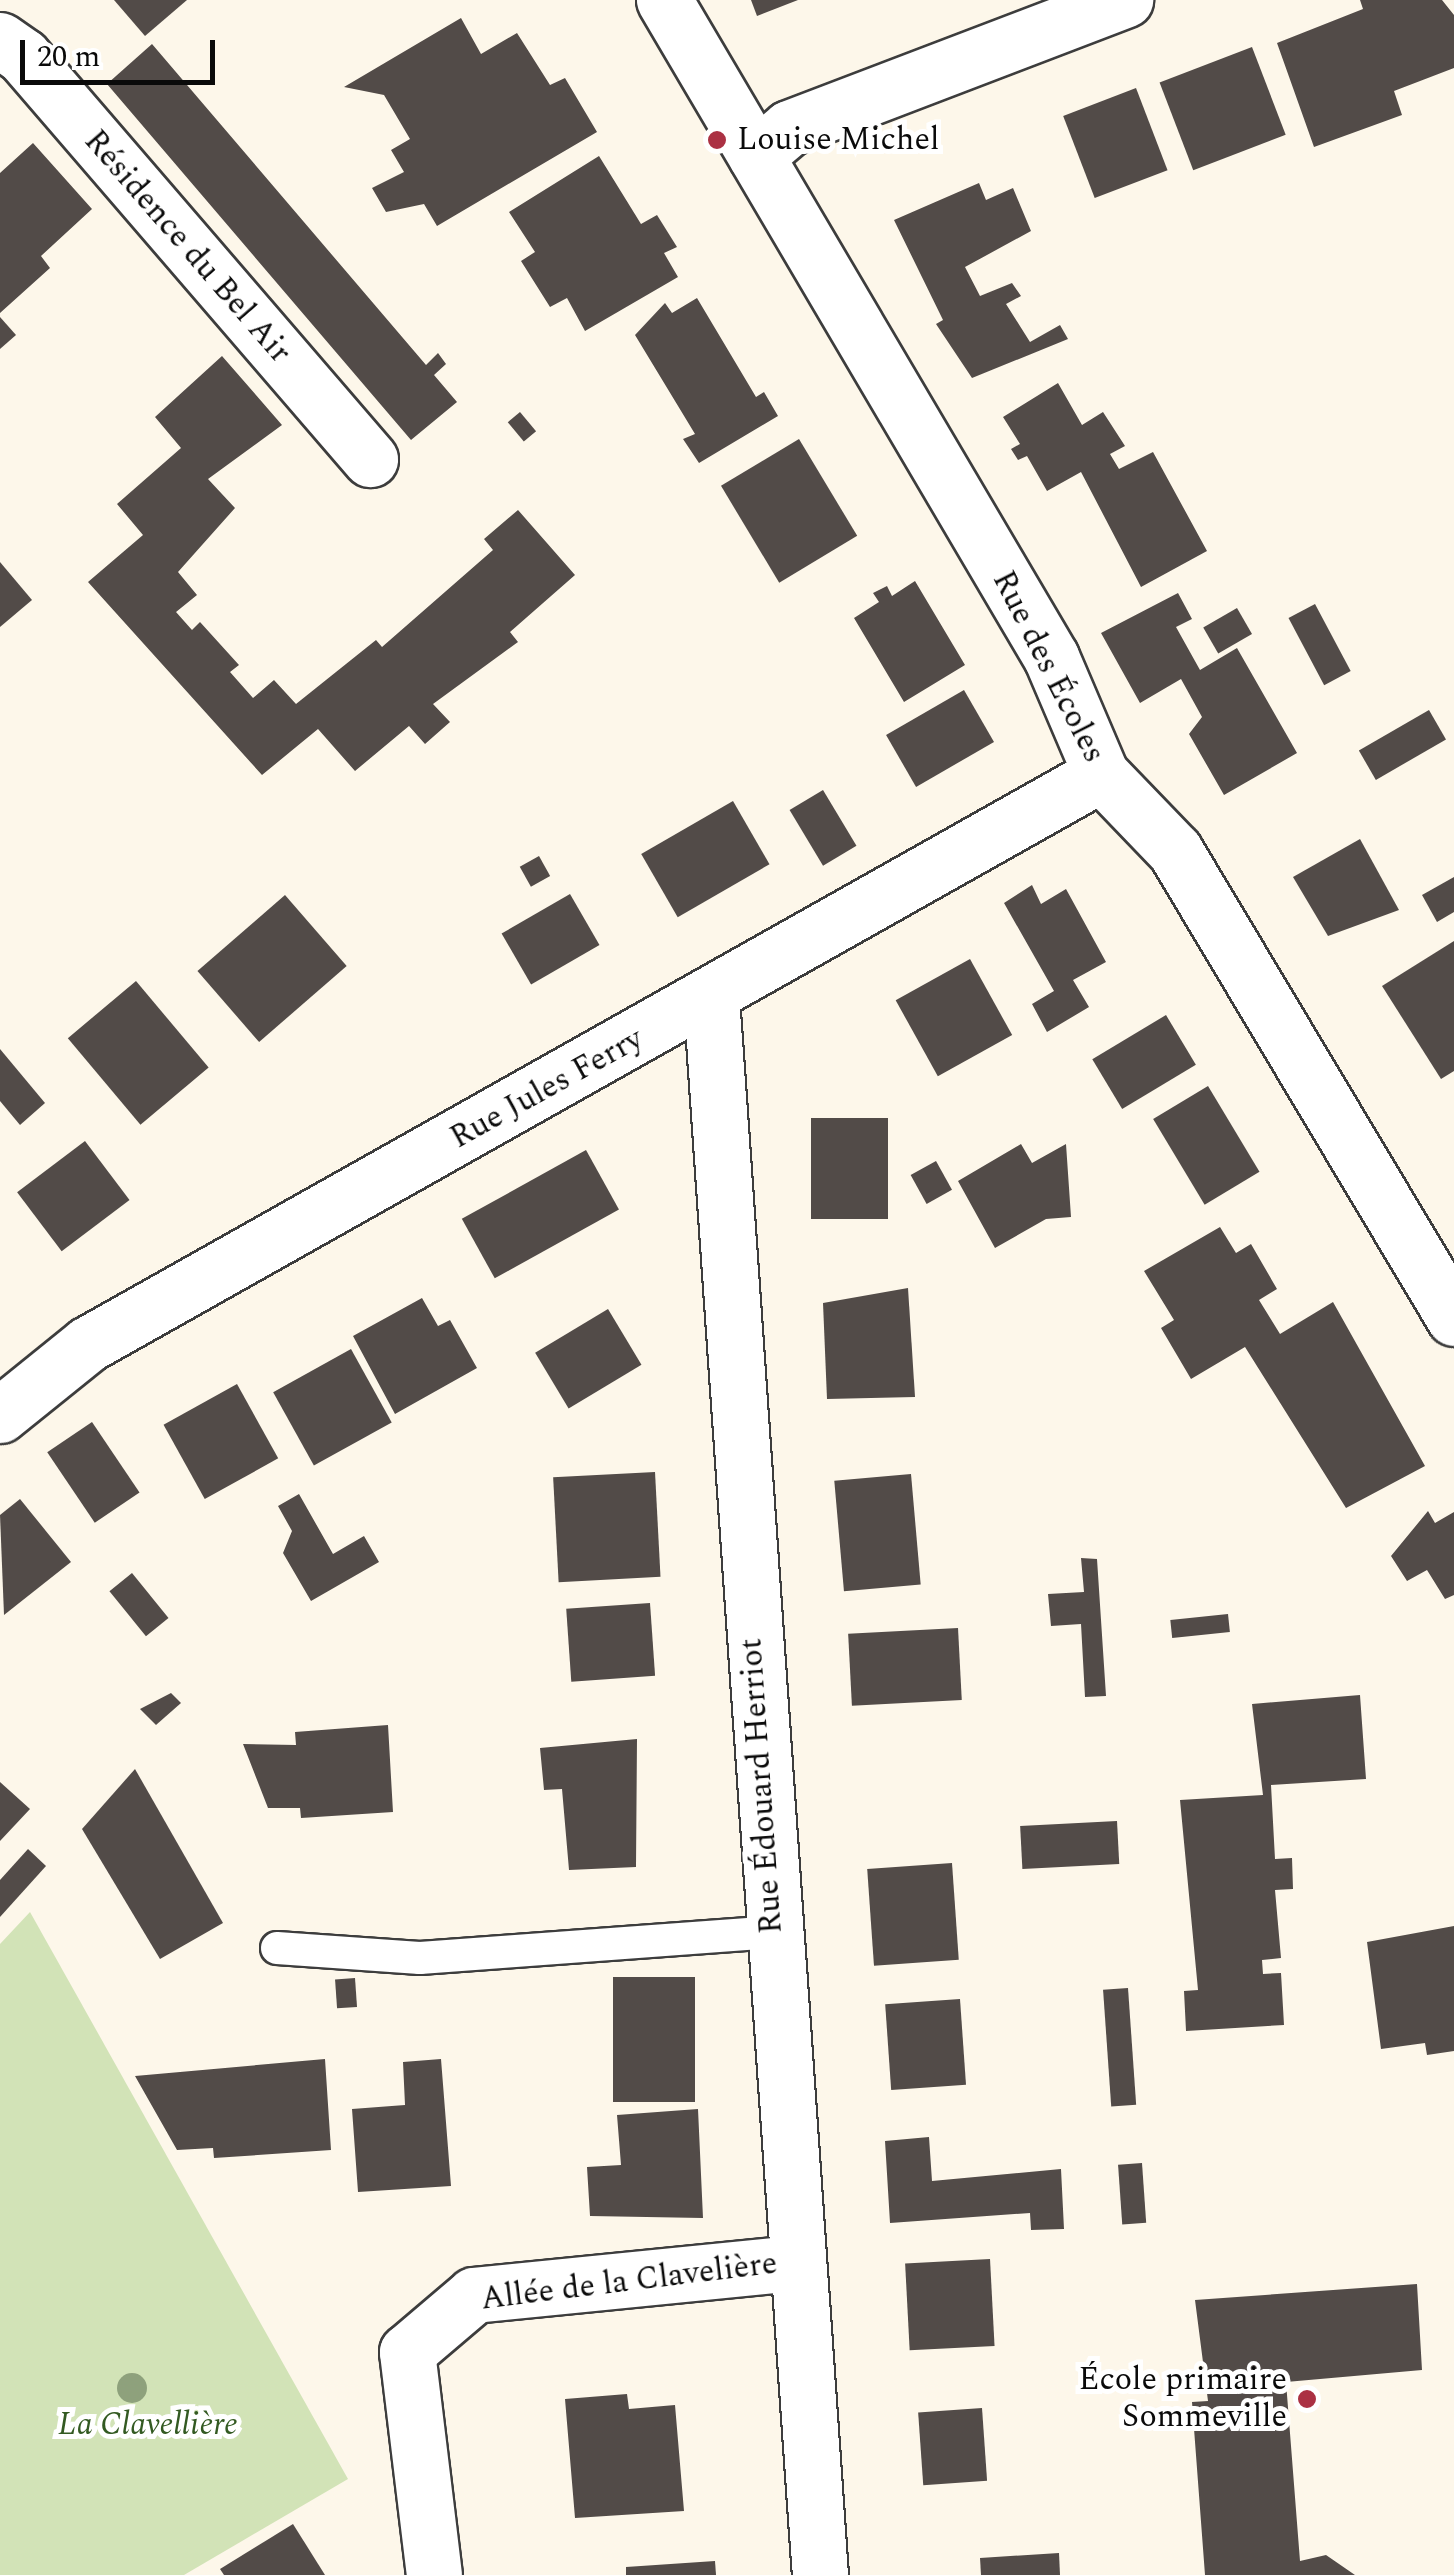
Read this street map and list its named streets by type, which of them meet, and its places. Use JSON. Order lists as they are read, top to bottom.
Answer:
{
  "streets": {
    "street": [
      "Résidence du Bel Air",
      "Rue des Écoles",
      "Rue Jules Ferry",
      "Rue Édouard Herriot",
      "Allée de la Clavelière"
    ]
  },
  "crossings": [
    ["Rue des Écoles", "Rue Jules Ferry"],
    ["Rue Jules Ferry", "Rue Édouard Herriot"],
    ["Rue Édouard Herriot", "Allée de la Clavelière"]
  ],
  "parks": ["La Clavellière"],
  "places": ["Louise Michel", "École primaire Sommeville"],
  "scale_bar": "20 m"
}
